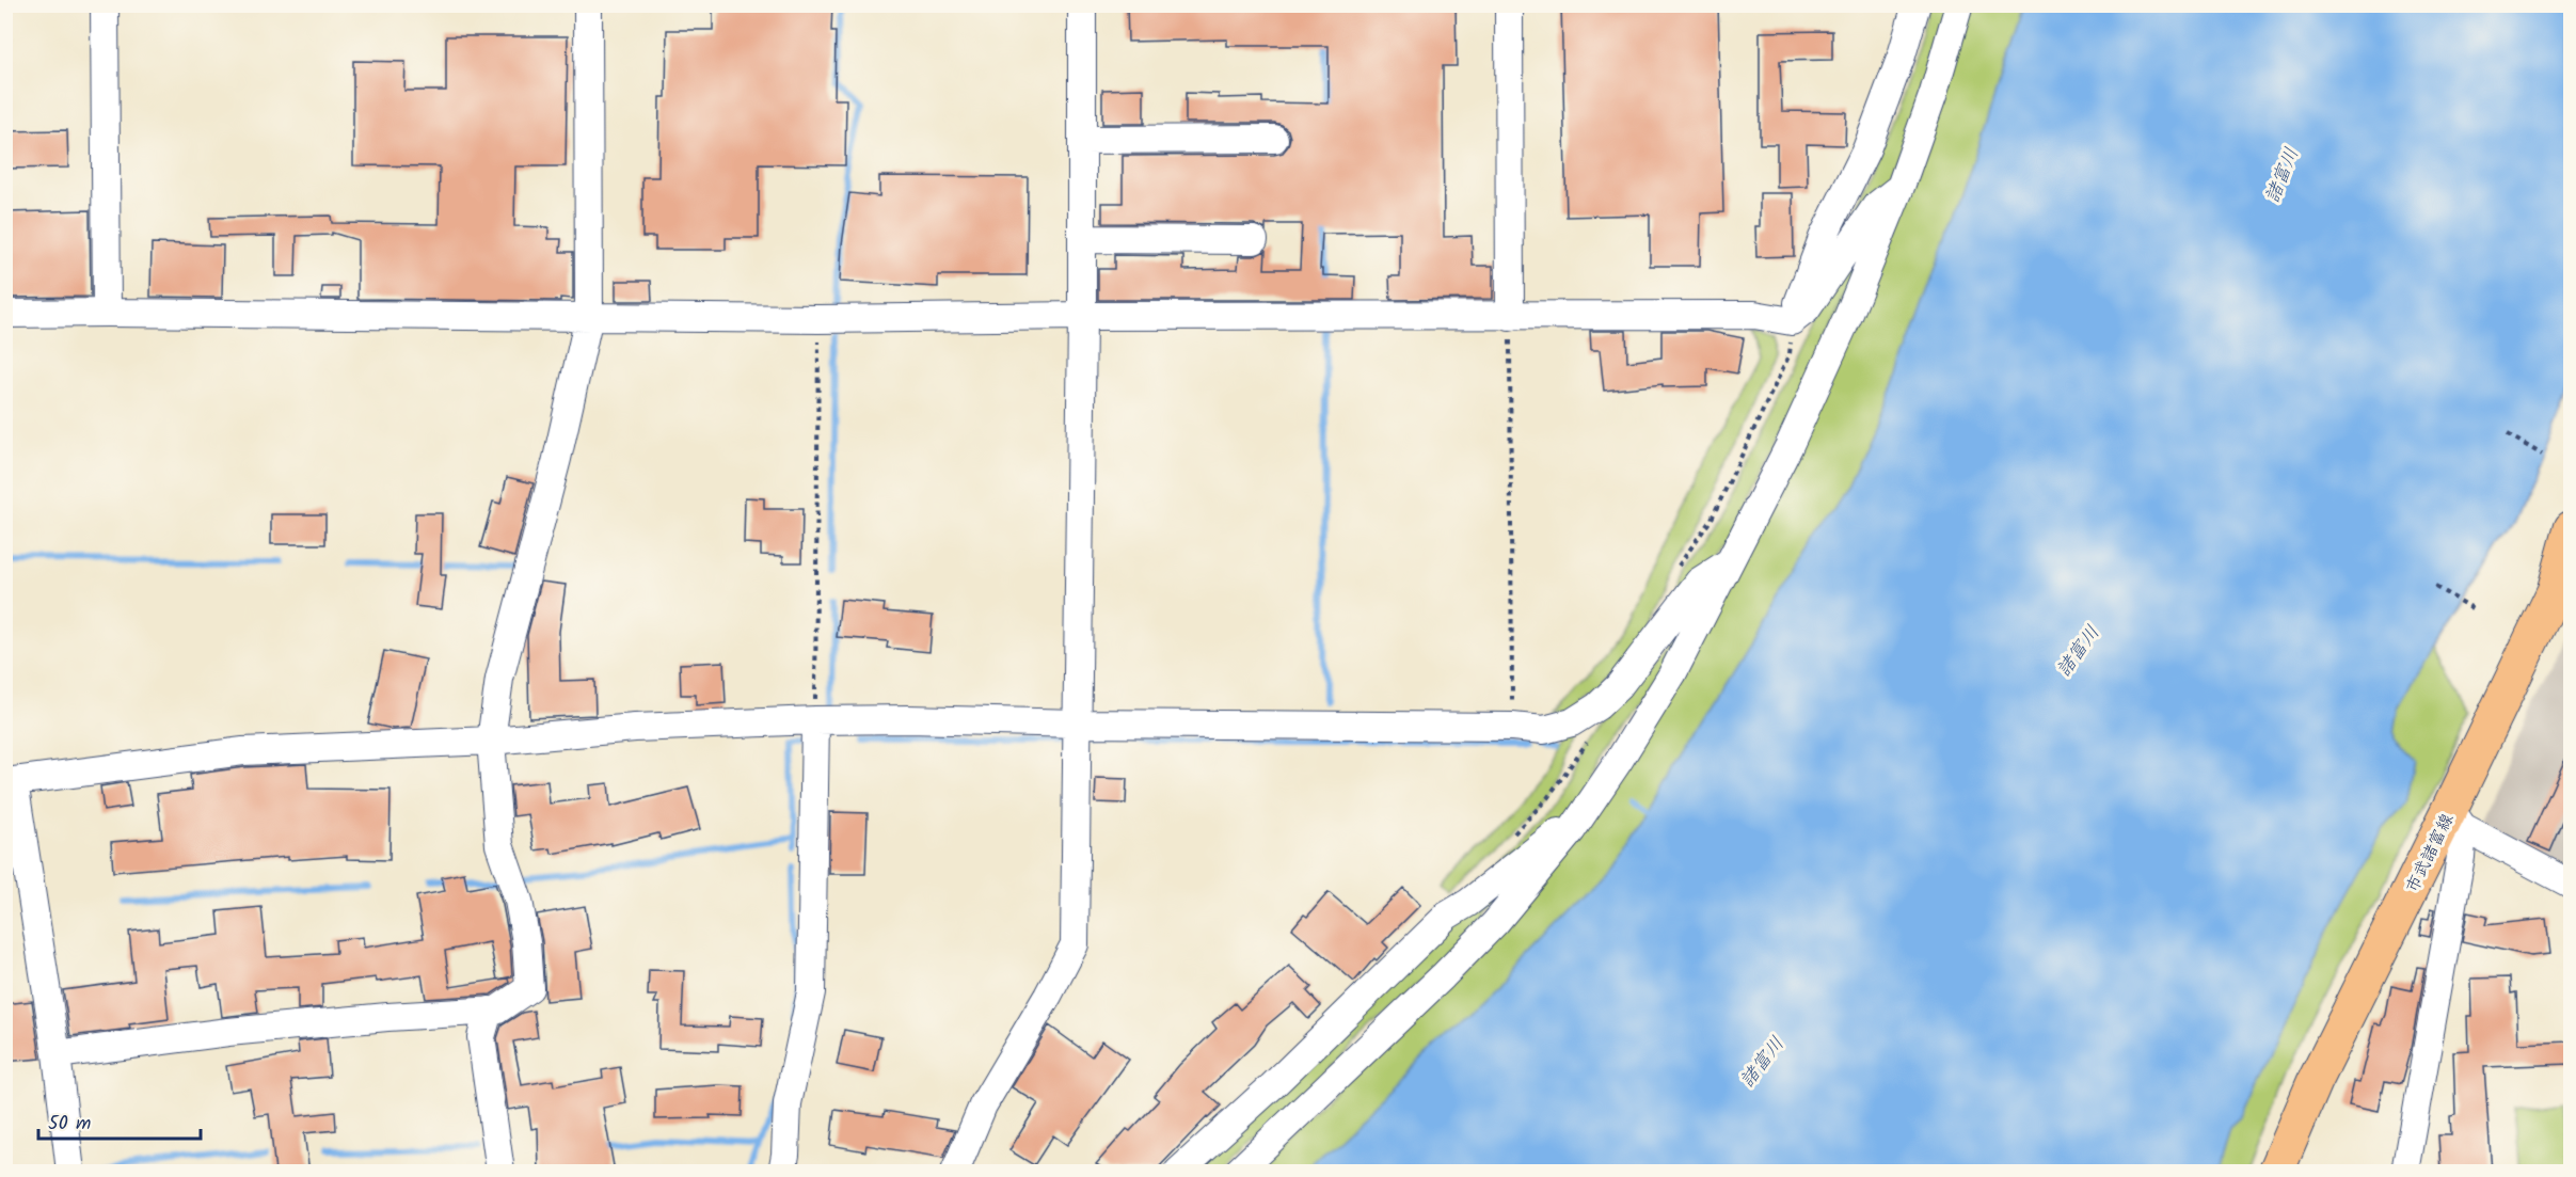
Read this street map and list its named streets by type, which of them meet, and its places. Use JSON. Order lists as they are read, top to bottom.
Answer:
{
  "streets": {
    "main road": ["市武諸富線"]
  },
  "water": ["諸富川"],
  "scale_bar": "50 m"
}
